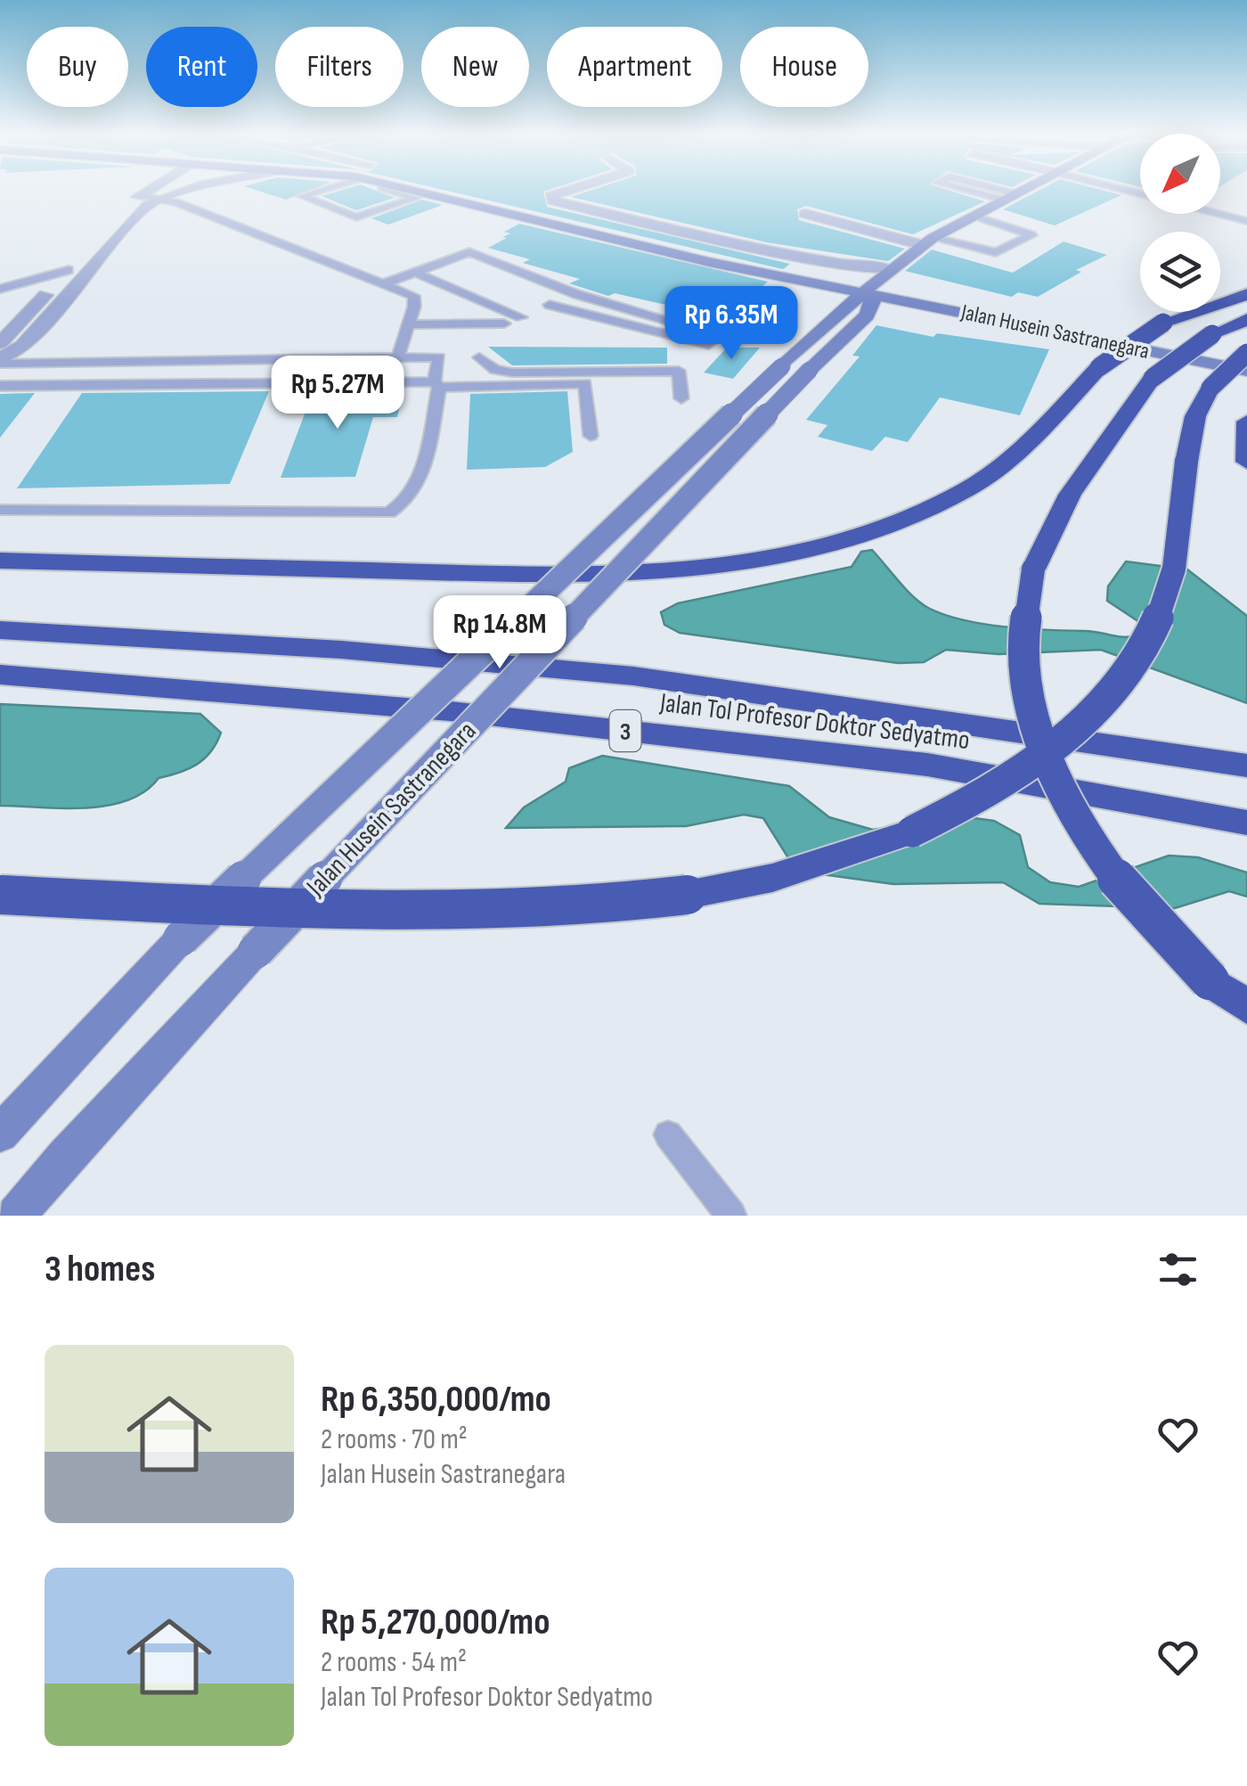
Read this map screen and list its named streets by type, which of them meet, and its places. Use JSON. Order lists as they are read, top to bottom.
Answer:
{
  "streets": {
    "highway": ["Jalan Tol Profesor Doktor Sedyatmo", "3"],
    "main road": ["Jalan Husein Sastranegara"]
  },
  "north": "bottom left",
  "page": {
    "chip": [
      "Buy",
      "Rent",
      "Filters",
      "New",
      "Apartment",
      "House"
    ],
    "price": ["Rp 6.35M", "Rp 5.27M", "Rp 14.8M"],
    "heading": "3 homes",
    "list": [
      {
        "name": "Rp 6,350,000/mo",
        "note": "2 rooms · 70 m² · Jalan Husein Sastranegara"
      },
      {
        "name": "Rp 5,270,000/mo",
        "note": "2 rooms · 54 m² · Jalan Tol Profesor Doktor Sedyatmo"
      }
    ]
  }
}
